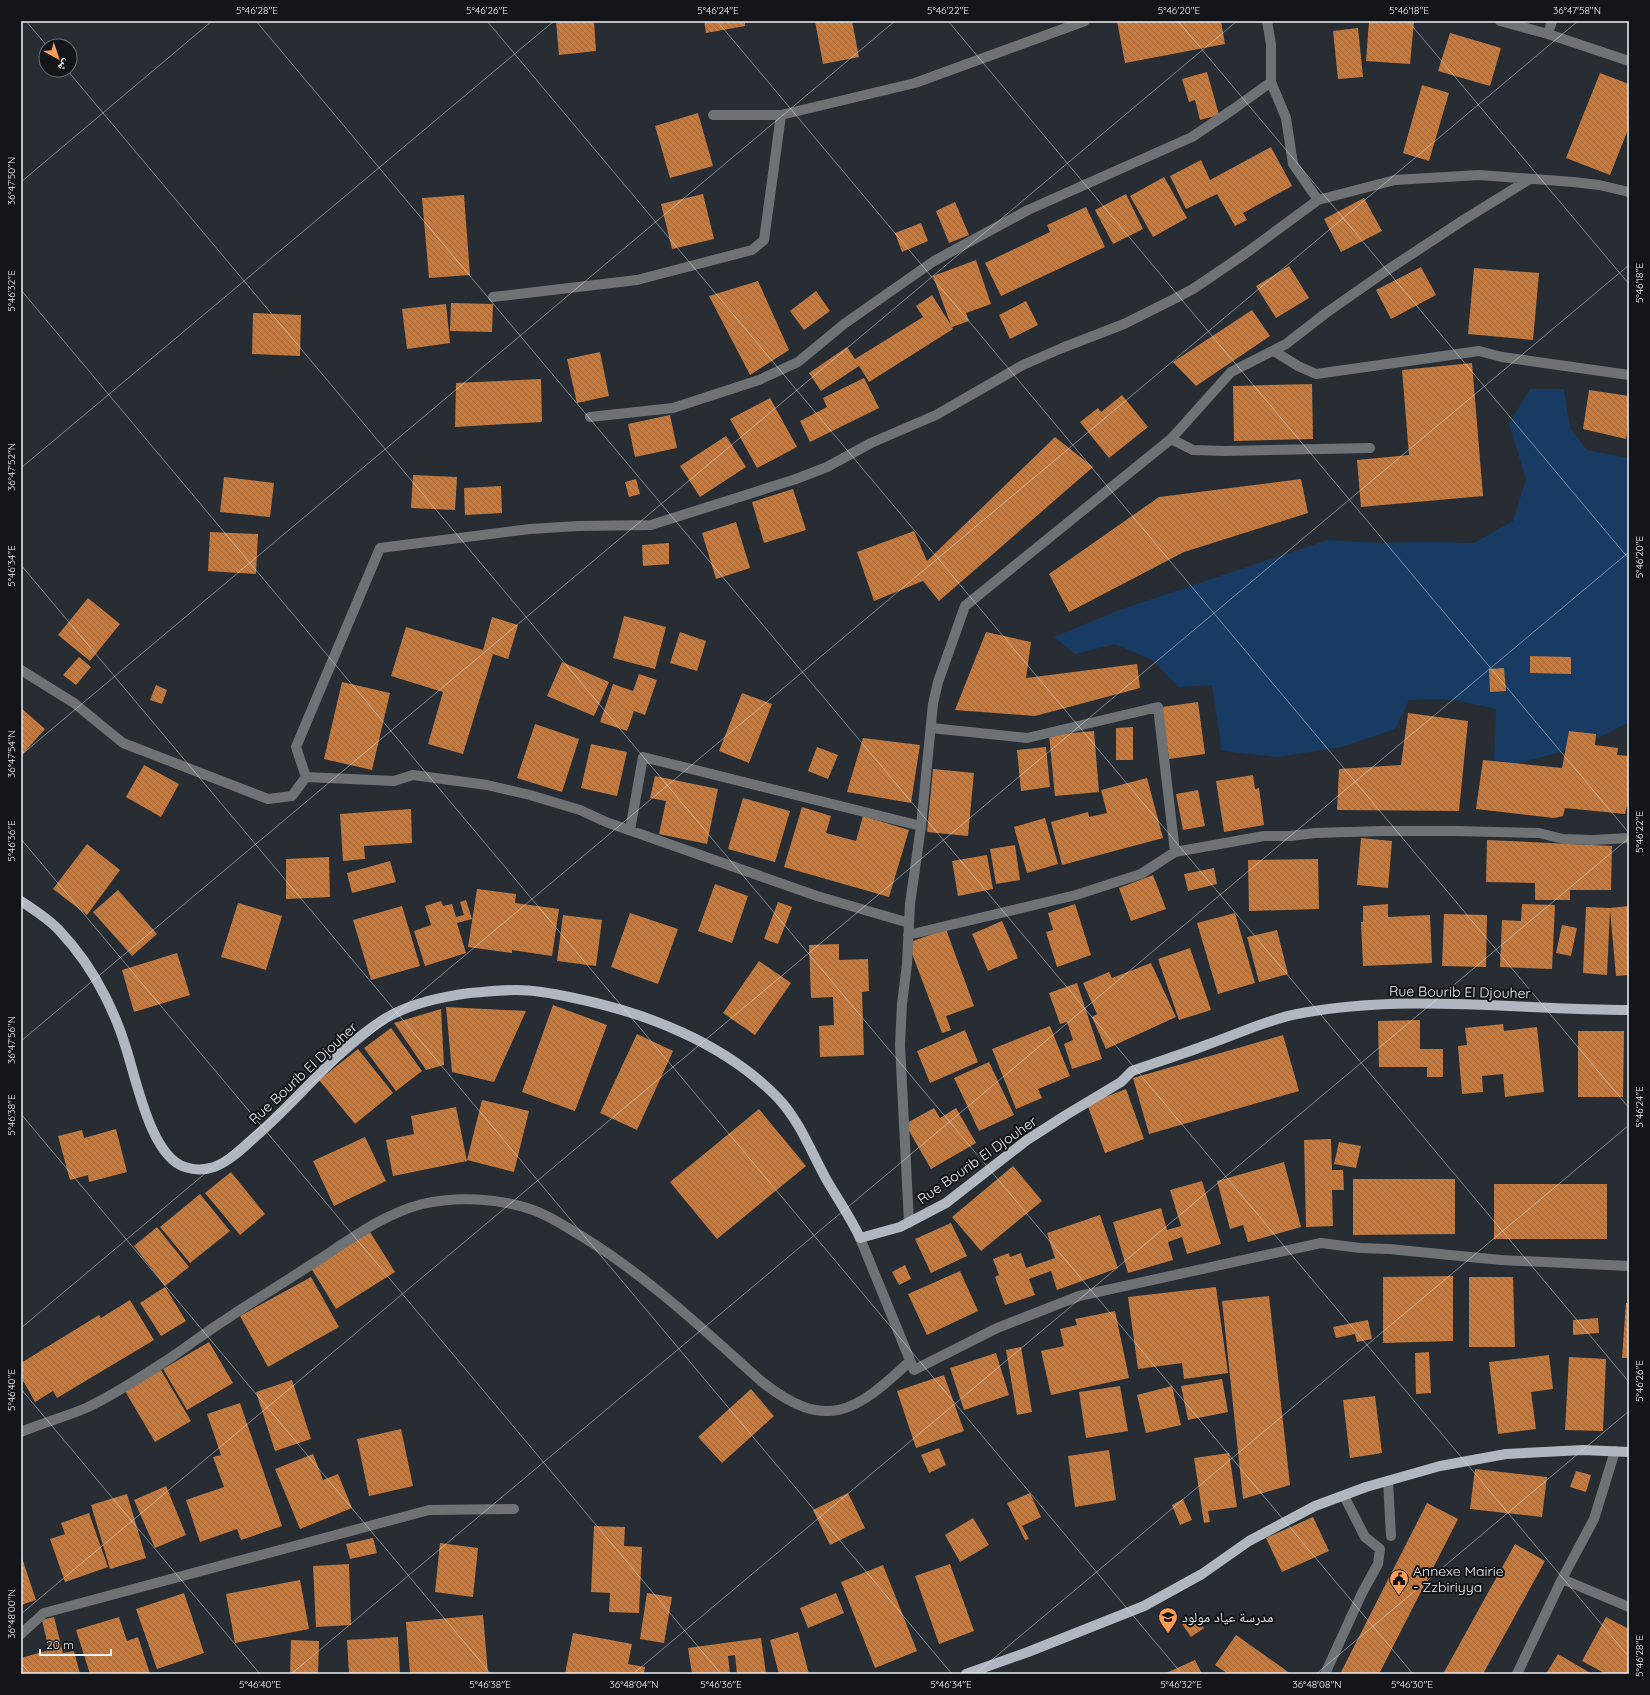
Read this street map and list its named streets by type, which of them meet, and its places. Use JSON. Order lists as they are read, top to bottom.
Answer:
{
  "streets": {
    "main road": ["Rue Bourib El Djouher"]
  },
  "places": {
    "public building": ["Annexe Mairie - Zzbiriyya"],
    "school or university": ["مدرسة عياد مولود"]
  },
  "scale_bar": "20 m",
  "north": "bottom right",
  "coordinates": [
    "5°46'28\"E",
    "5°46'26\"E",
    "5°46'24\"E",
    "5°46'22\"E",
    "5°46'20\"E",
    "5°46'18\"E",
    "36°47'58\"N",
    "36°47'50\"N",
    "5°46'32\"E",
    "36°47'52\"N",
    "5°46'34\"E",
    "36°47'54\"N",
    "5°46'36\"E",
    "36°47'56\"N",
    "5°46'38\"E",
    "5°46'40\"E",
    "36°48'00\"N",
    "36°48'04\"N",
    "36°48'08\"N",
    "5°46'30\"E"
  ]
}
